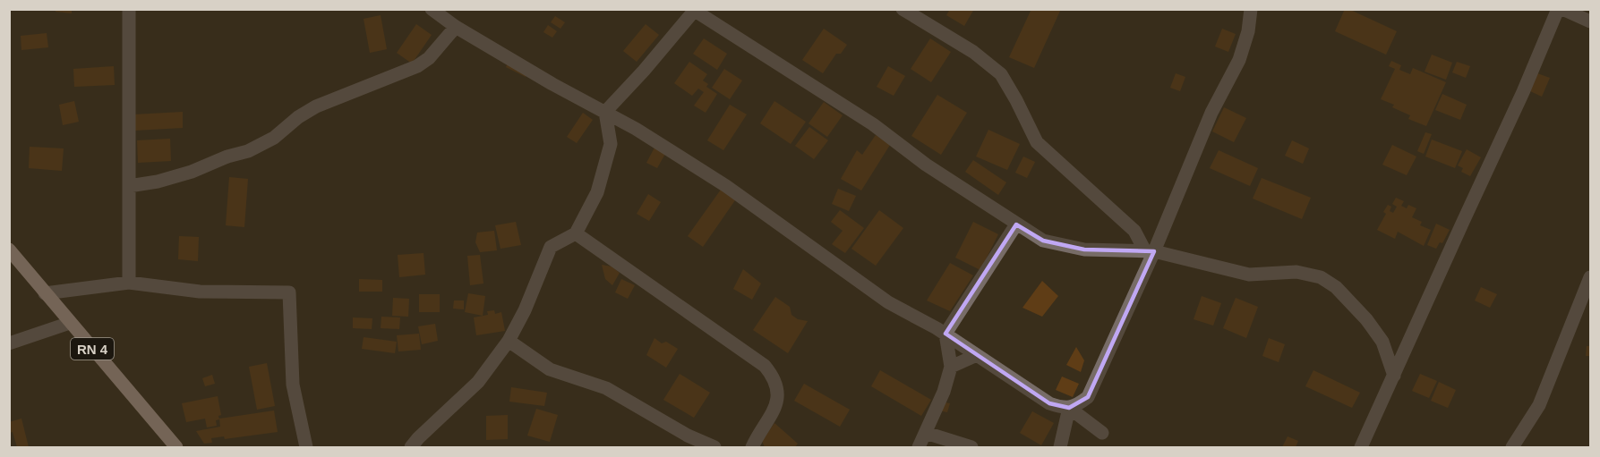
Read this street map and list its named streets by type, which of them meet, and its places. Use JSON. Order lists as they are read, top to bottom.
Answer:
{
  "streets": {
    "main road": ["RN 4"]
  }
}
